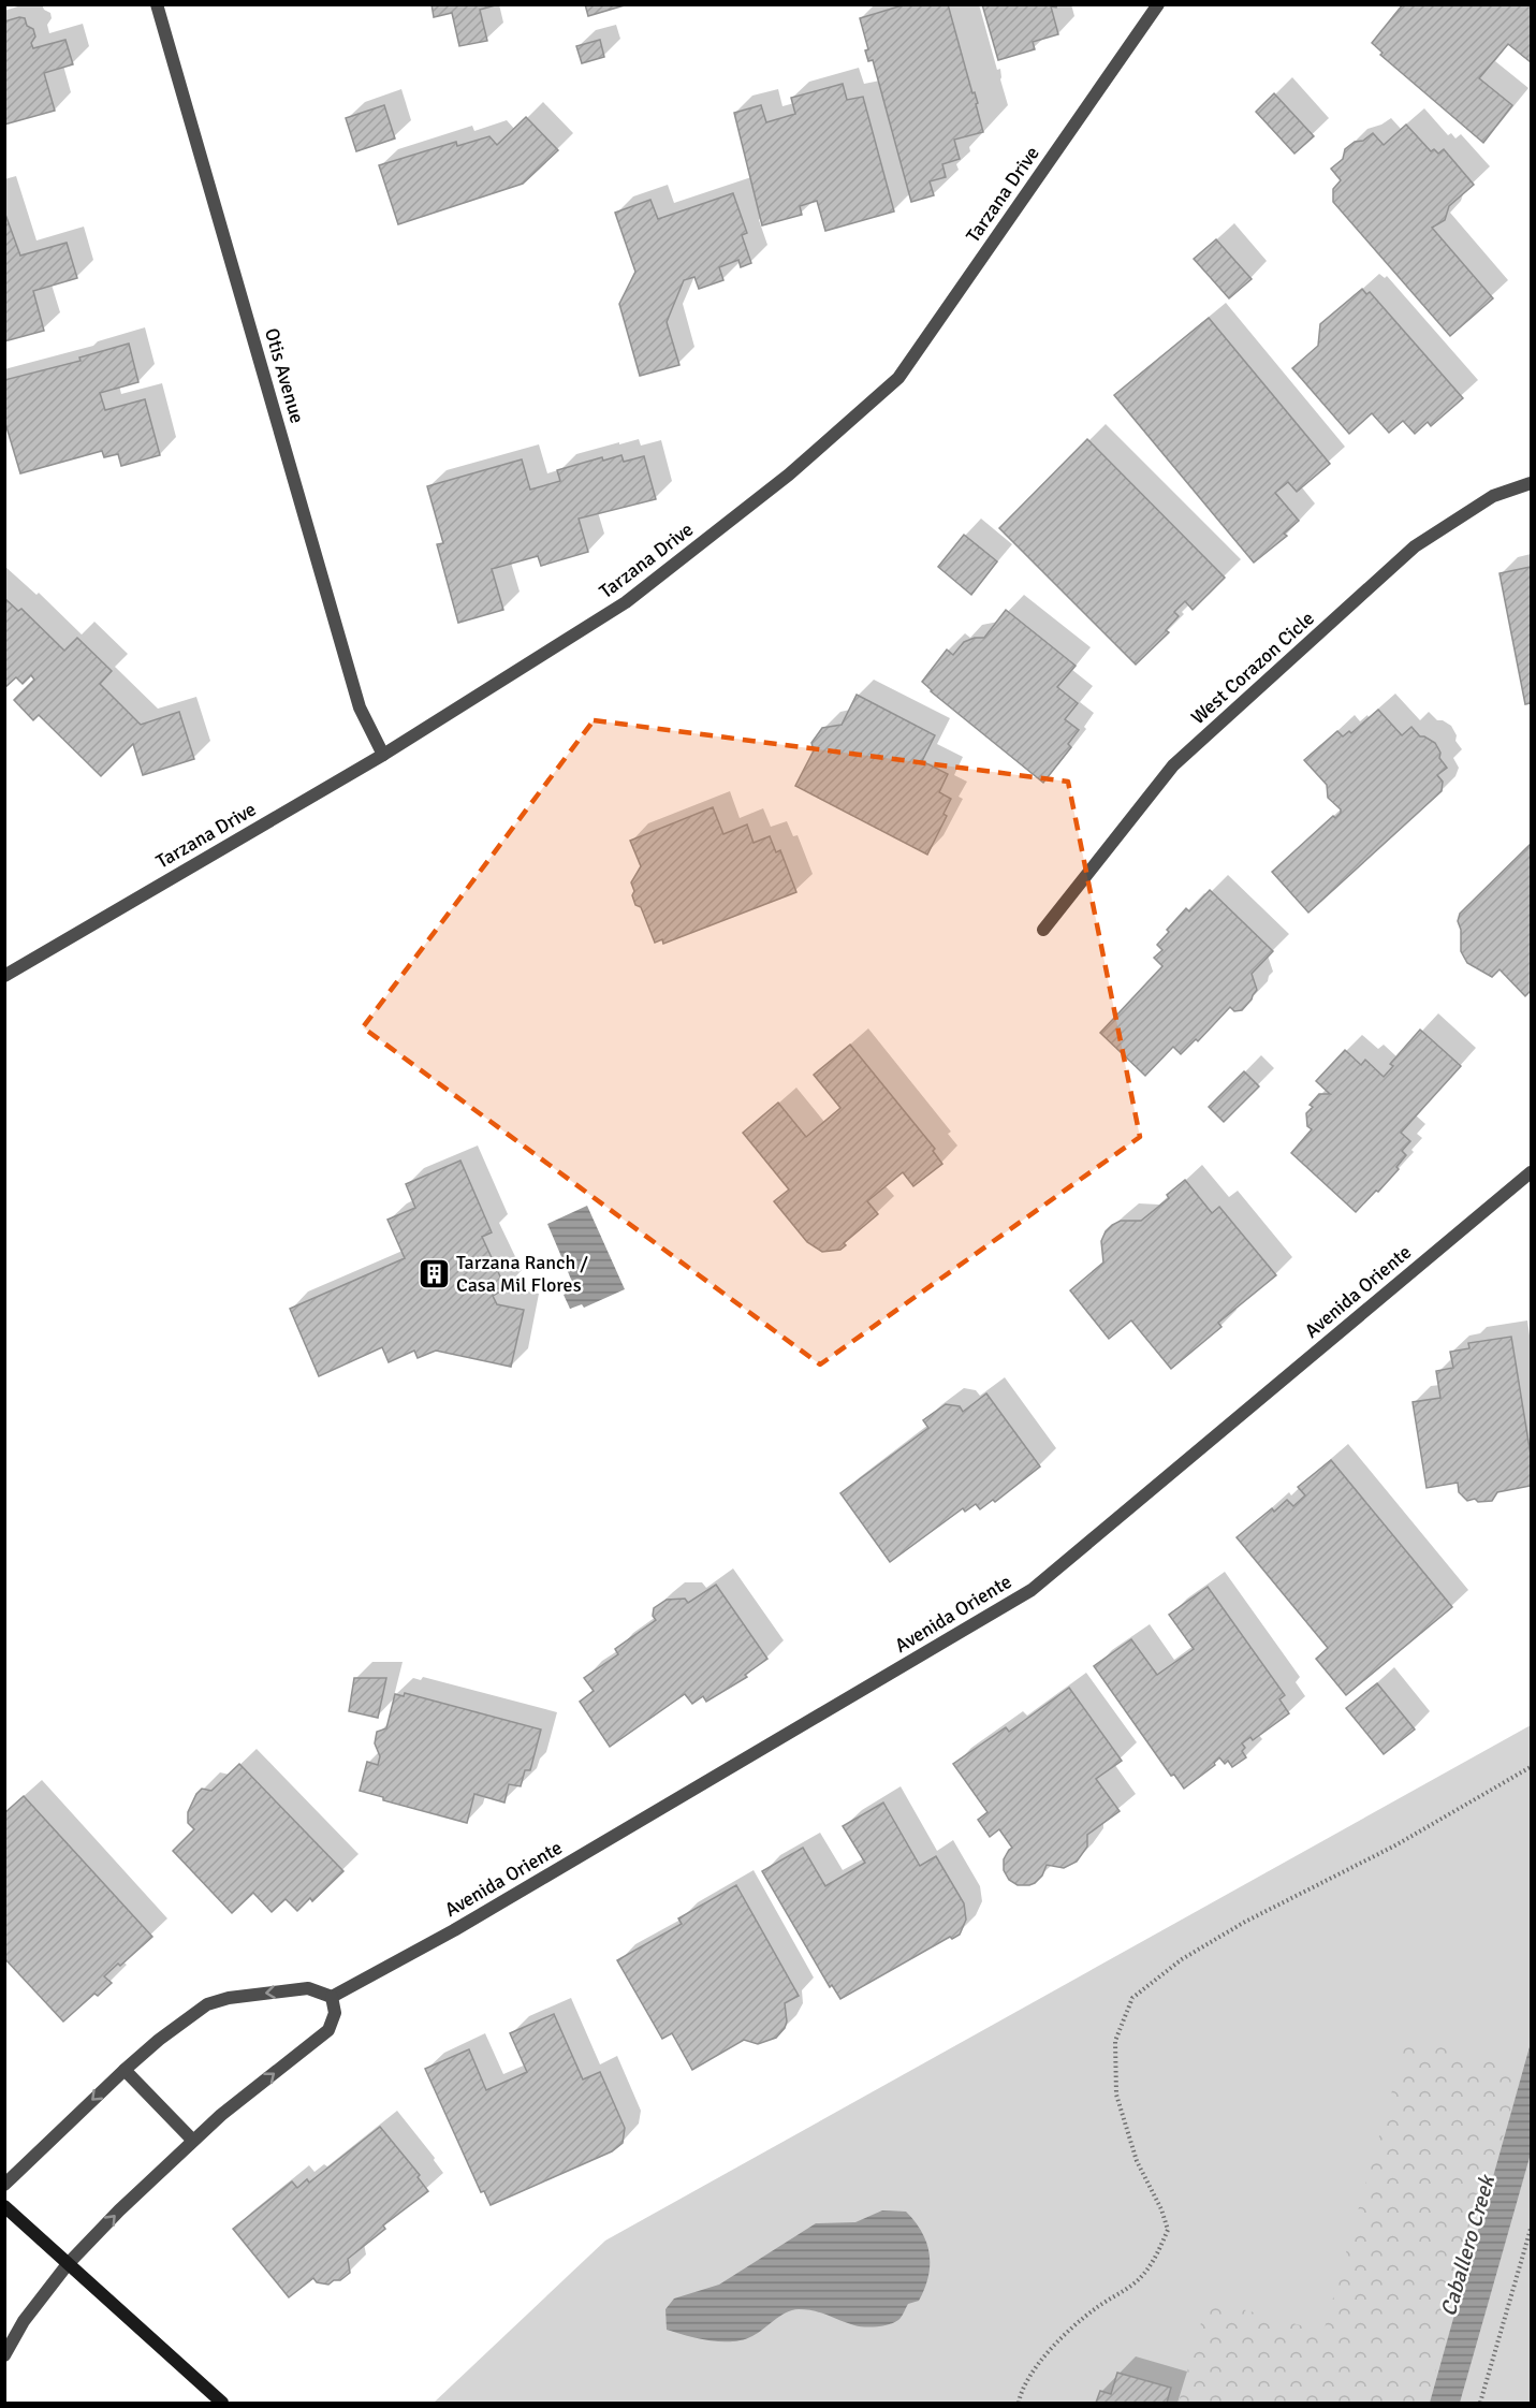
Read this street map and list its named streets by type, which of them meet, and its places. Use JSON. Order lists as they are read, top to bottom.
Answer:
{
  "streets": {
    "street": [
      "Tarzana Drive",
      "Otis Avenue",
      "West Corazon Cicle",
      "Avenida Oriente"
    ]
  },
  "crossings": [
    ["Tarzana Drive", "Otis Avenue"]
  ],
  "water": ["Caballero Creek"],
  "places": {
    "building": ["Tarzana Ranch / Casa Mil Flores"]
  }
}
